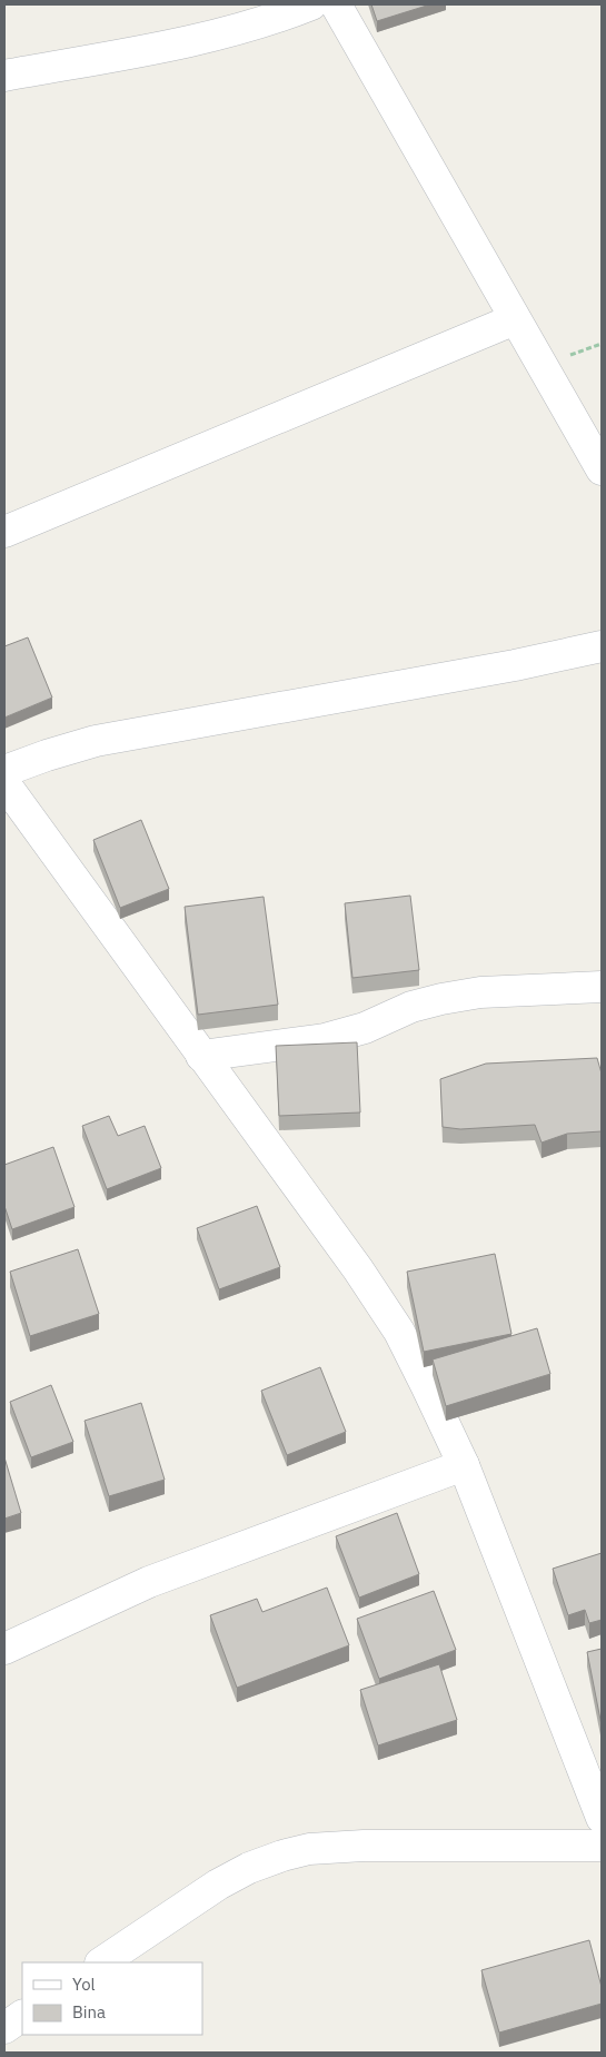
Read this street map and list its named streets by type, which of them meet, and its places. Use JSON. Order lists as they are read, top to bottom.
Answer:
{
  "legend": ["Yol", "Bina"]
}
